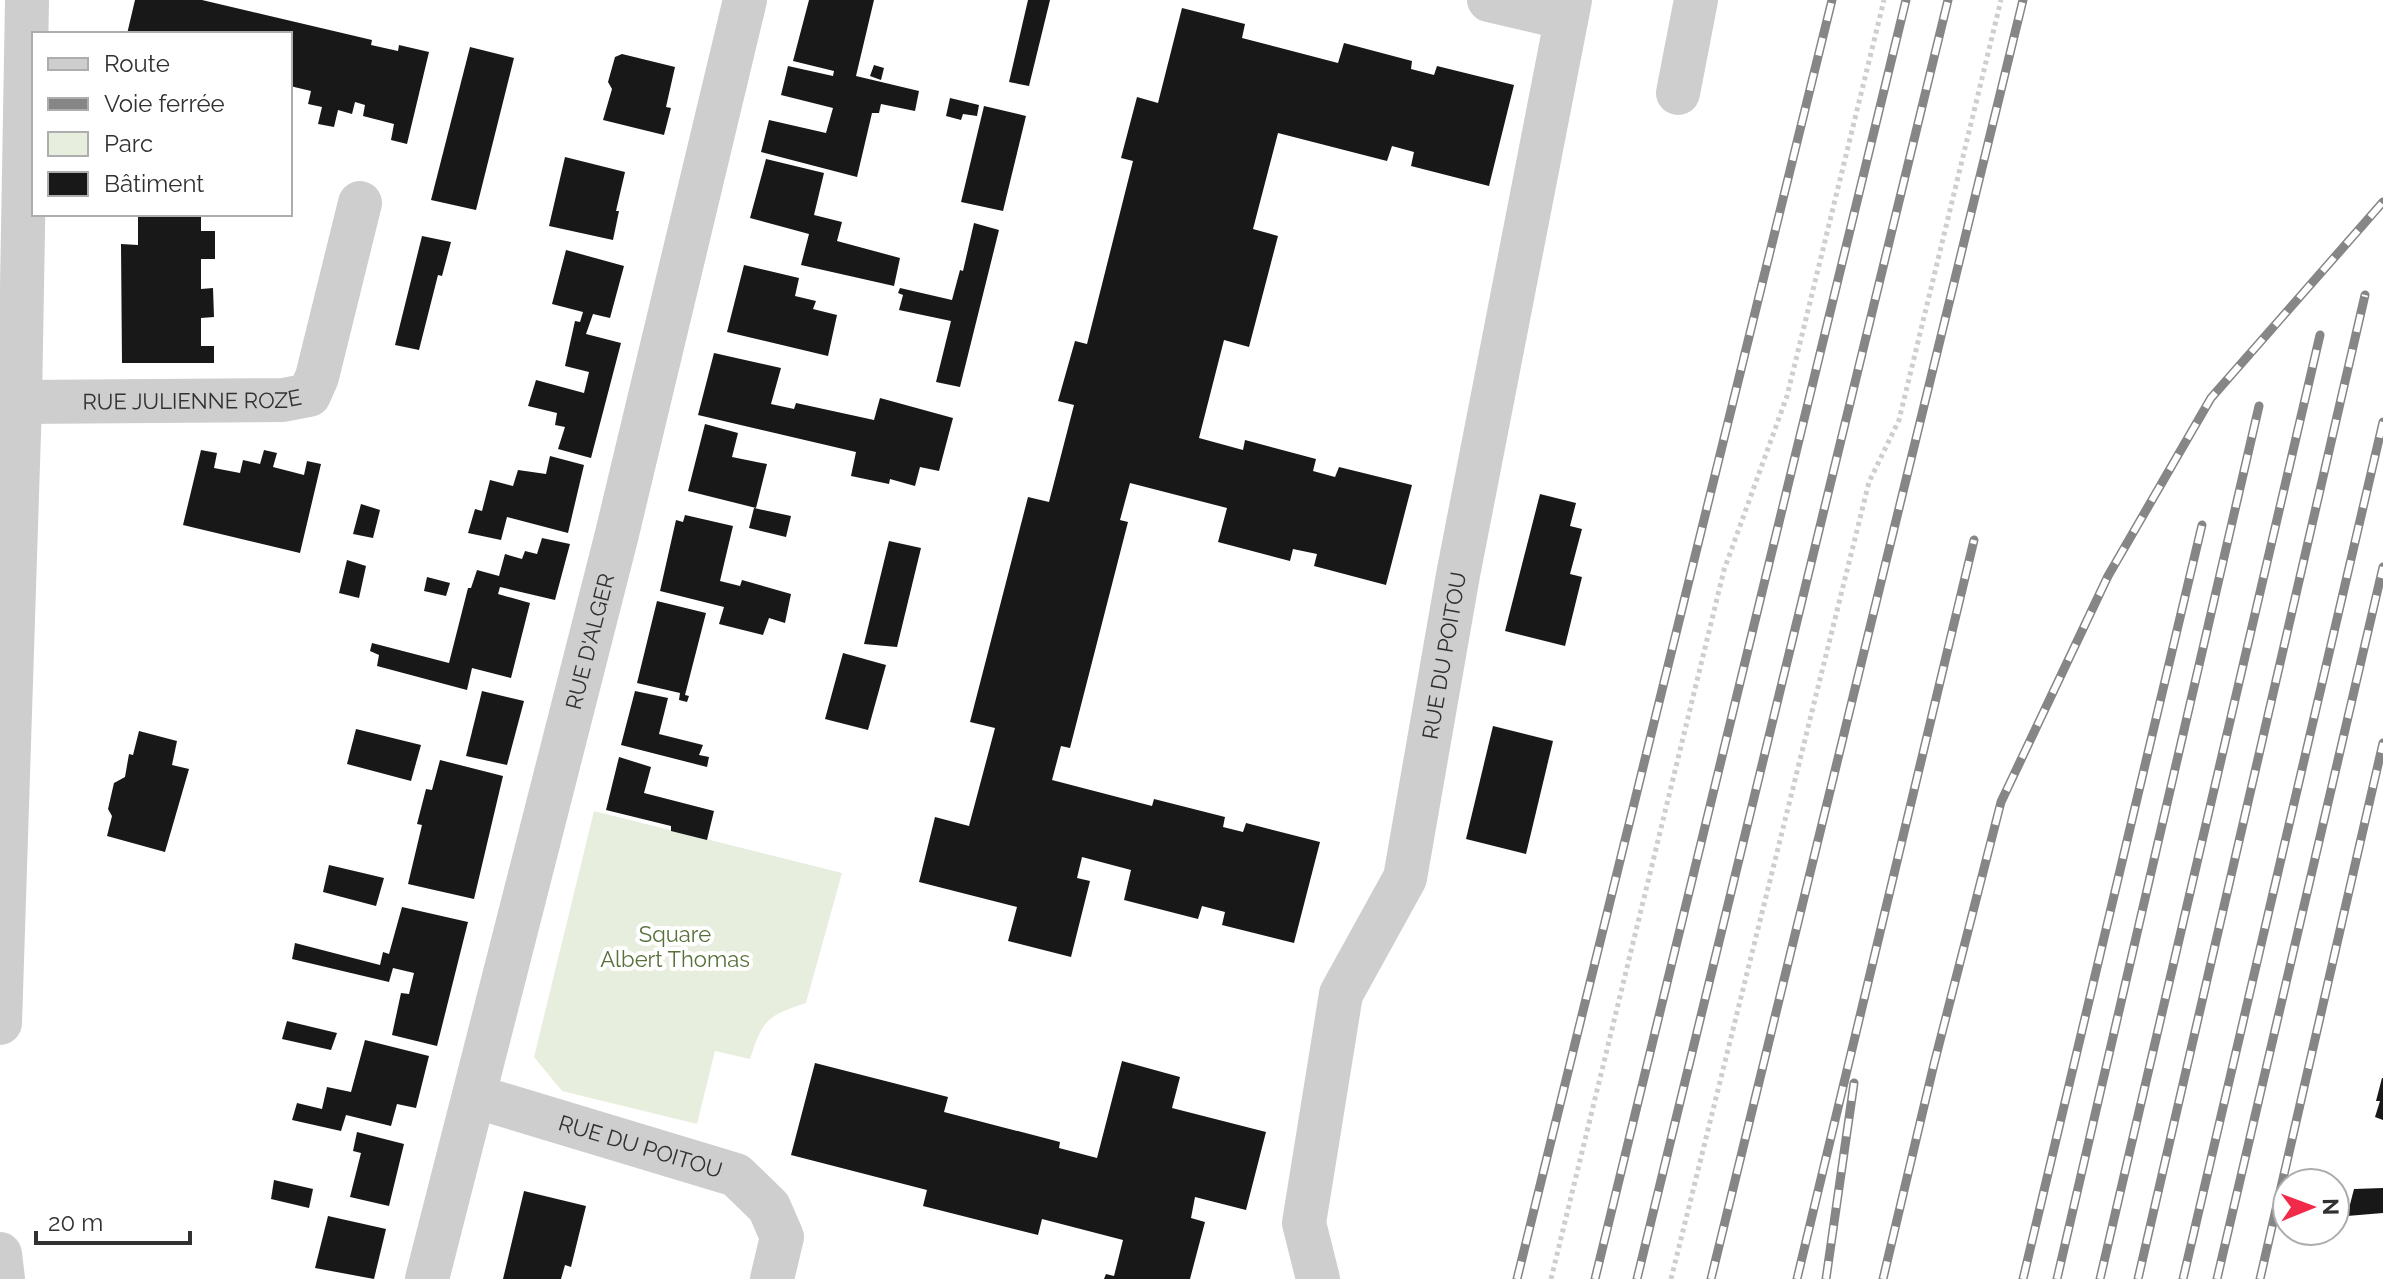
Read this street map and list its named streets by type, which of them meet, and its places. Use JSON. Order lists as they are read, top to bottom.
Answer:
{
  "streets": {
    "street": ["RUE JULIENNE ROZE", "RUE D'ALGER", "RUE DU POITOU"]
  },
  "crossings": [
    ["RUE D'ALGER", "RUE DU POITOU"]
  ],
  "parks": ["Square Albert Thomas"],
  "legend": [
    "Route",
    "Voie ferrée",
    "Parc",
    "Bâtiment"
  ],
  "scale_bar": "20 m",
  "north": "right"
}
